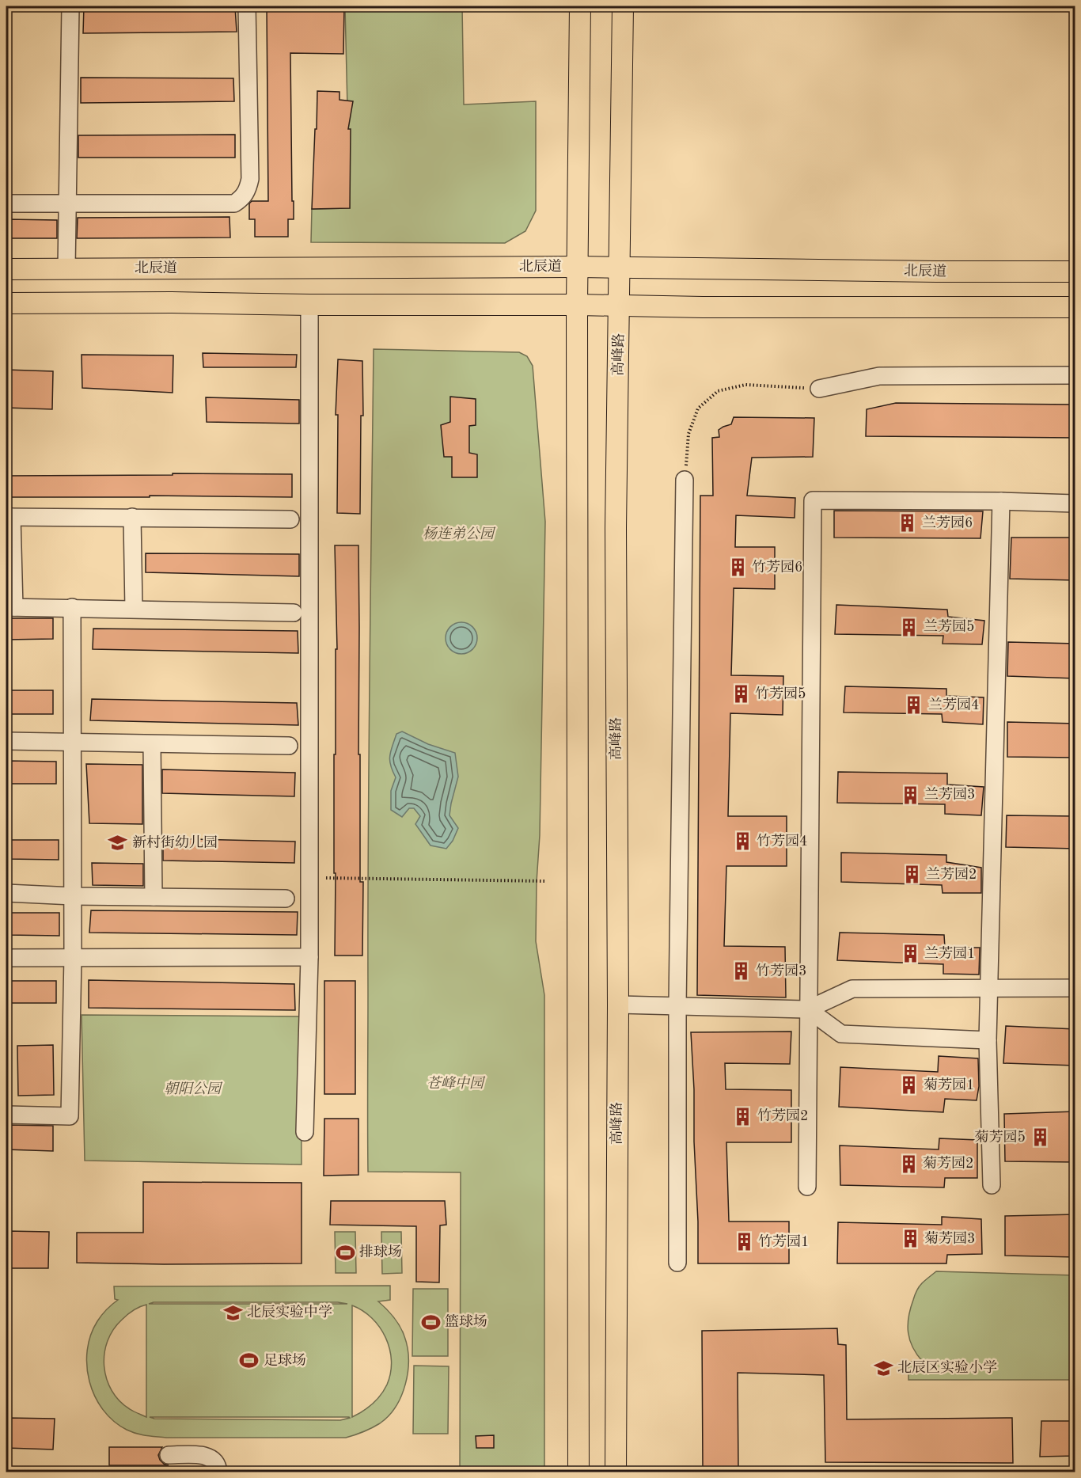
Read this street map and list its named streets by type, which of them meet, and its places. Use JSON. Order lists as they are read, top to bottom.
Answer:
{
  "streets": {
    "main road": ["北辰道", "高峰路"]
  },
  "crossings": [
    ["北辰道", "高峰路"]
  ],
  "parks": ["杨连弟公园", "苍峰中园", "朝阳公园"],
  "places": {
    "building": [
      "兰芳园6",
      "竹芳园6",
      "兰芳园5",
      "竹芳园5",
      "兰芳园4",
      "兰芳园3",
      "竹芳园4",
      "兰芳园2",
      "兰芳园1",
      "竹芳园3",
      "菊芳园1",
      "竹芳园2",
      "菊芳园5",
      "菊芳园2",
      "菊芳园3",
      "竹芳园1"
    ],
    "school or university": ["新村街幼儿园", "北辰实验中学", "北辰区实验小学"],
    "sports": ["排球场", "篮球场", "足球场"]
  }
}
